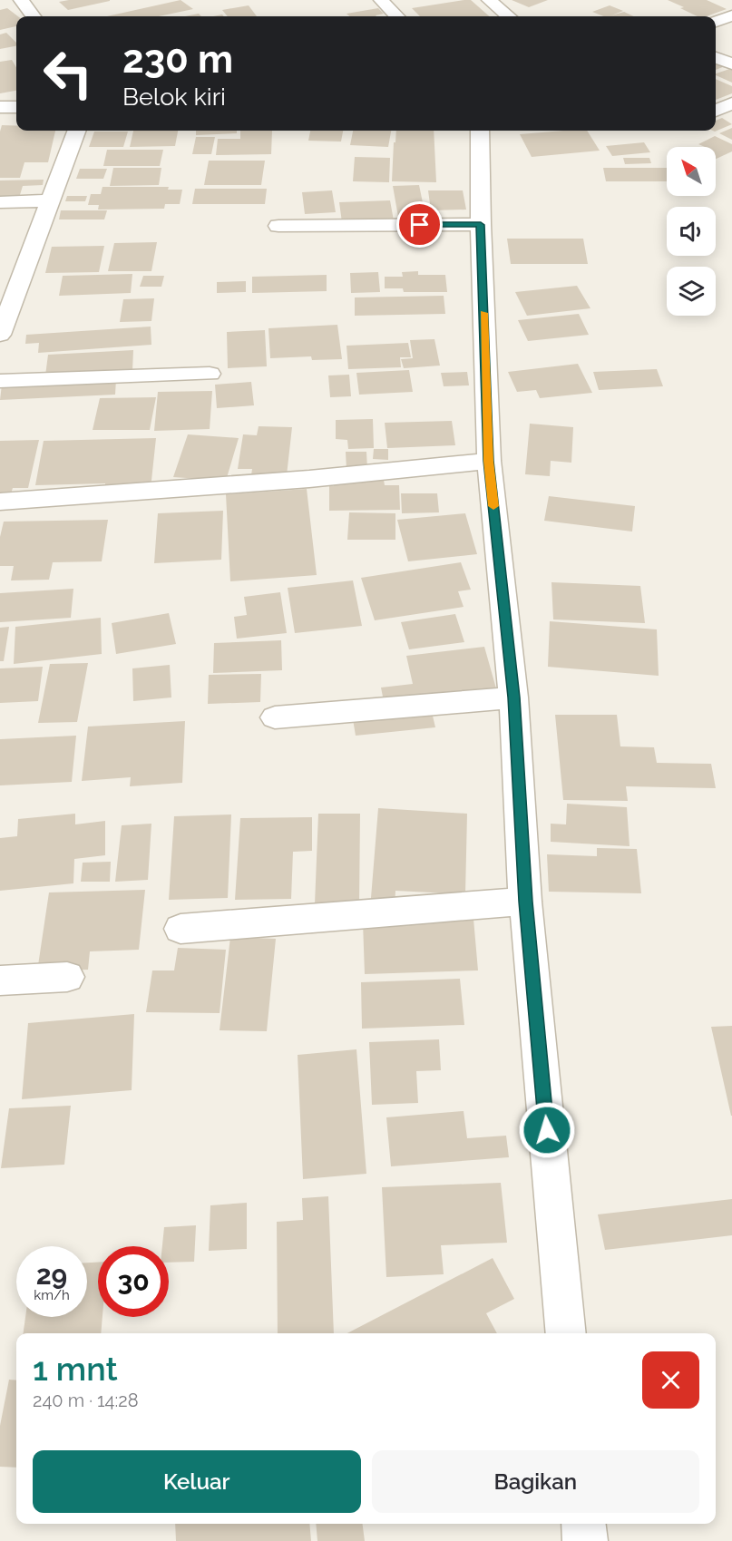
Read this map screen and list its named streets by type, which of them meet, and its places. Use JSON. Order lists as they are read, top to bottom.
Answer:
{
  "north": "top left",
  "page": {
    "turn": ["230 m", "Belok kiri"],
    "speed": "29 km/h",
    "limit": "30",
    "heading": ["1 mnt", "240 m · 14:28"],
    "buttons": ["Keluar", "Bagikan"]
  }
}
